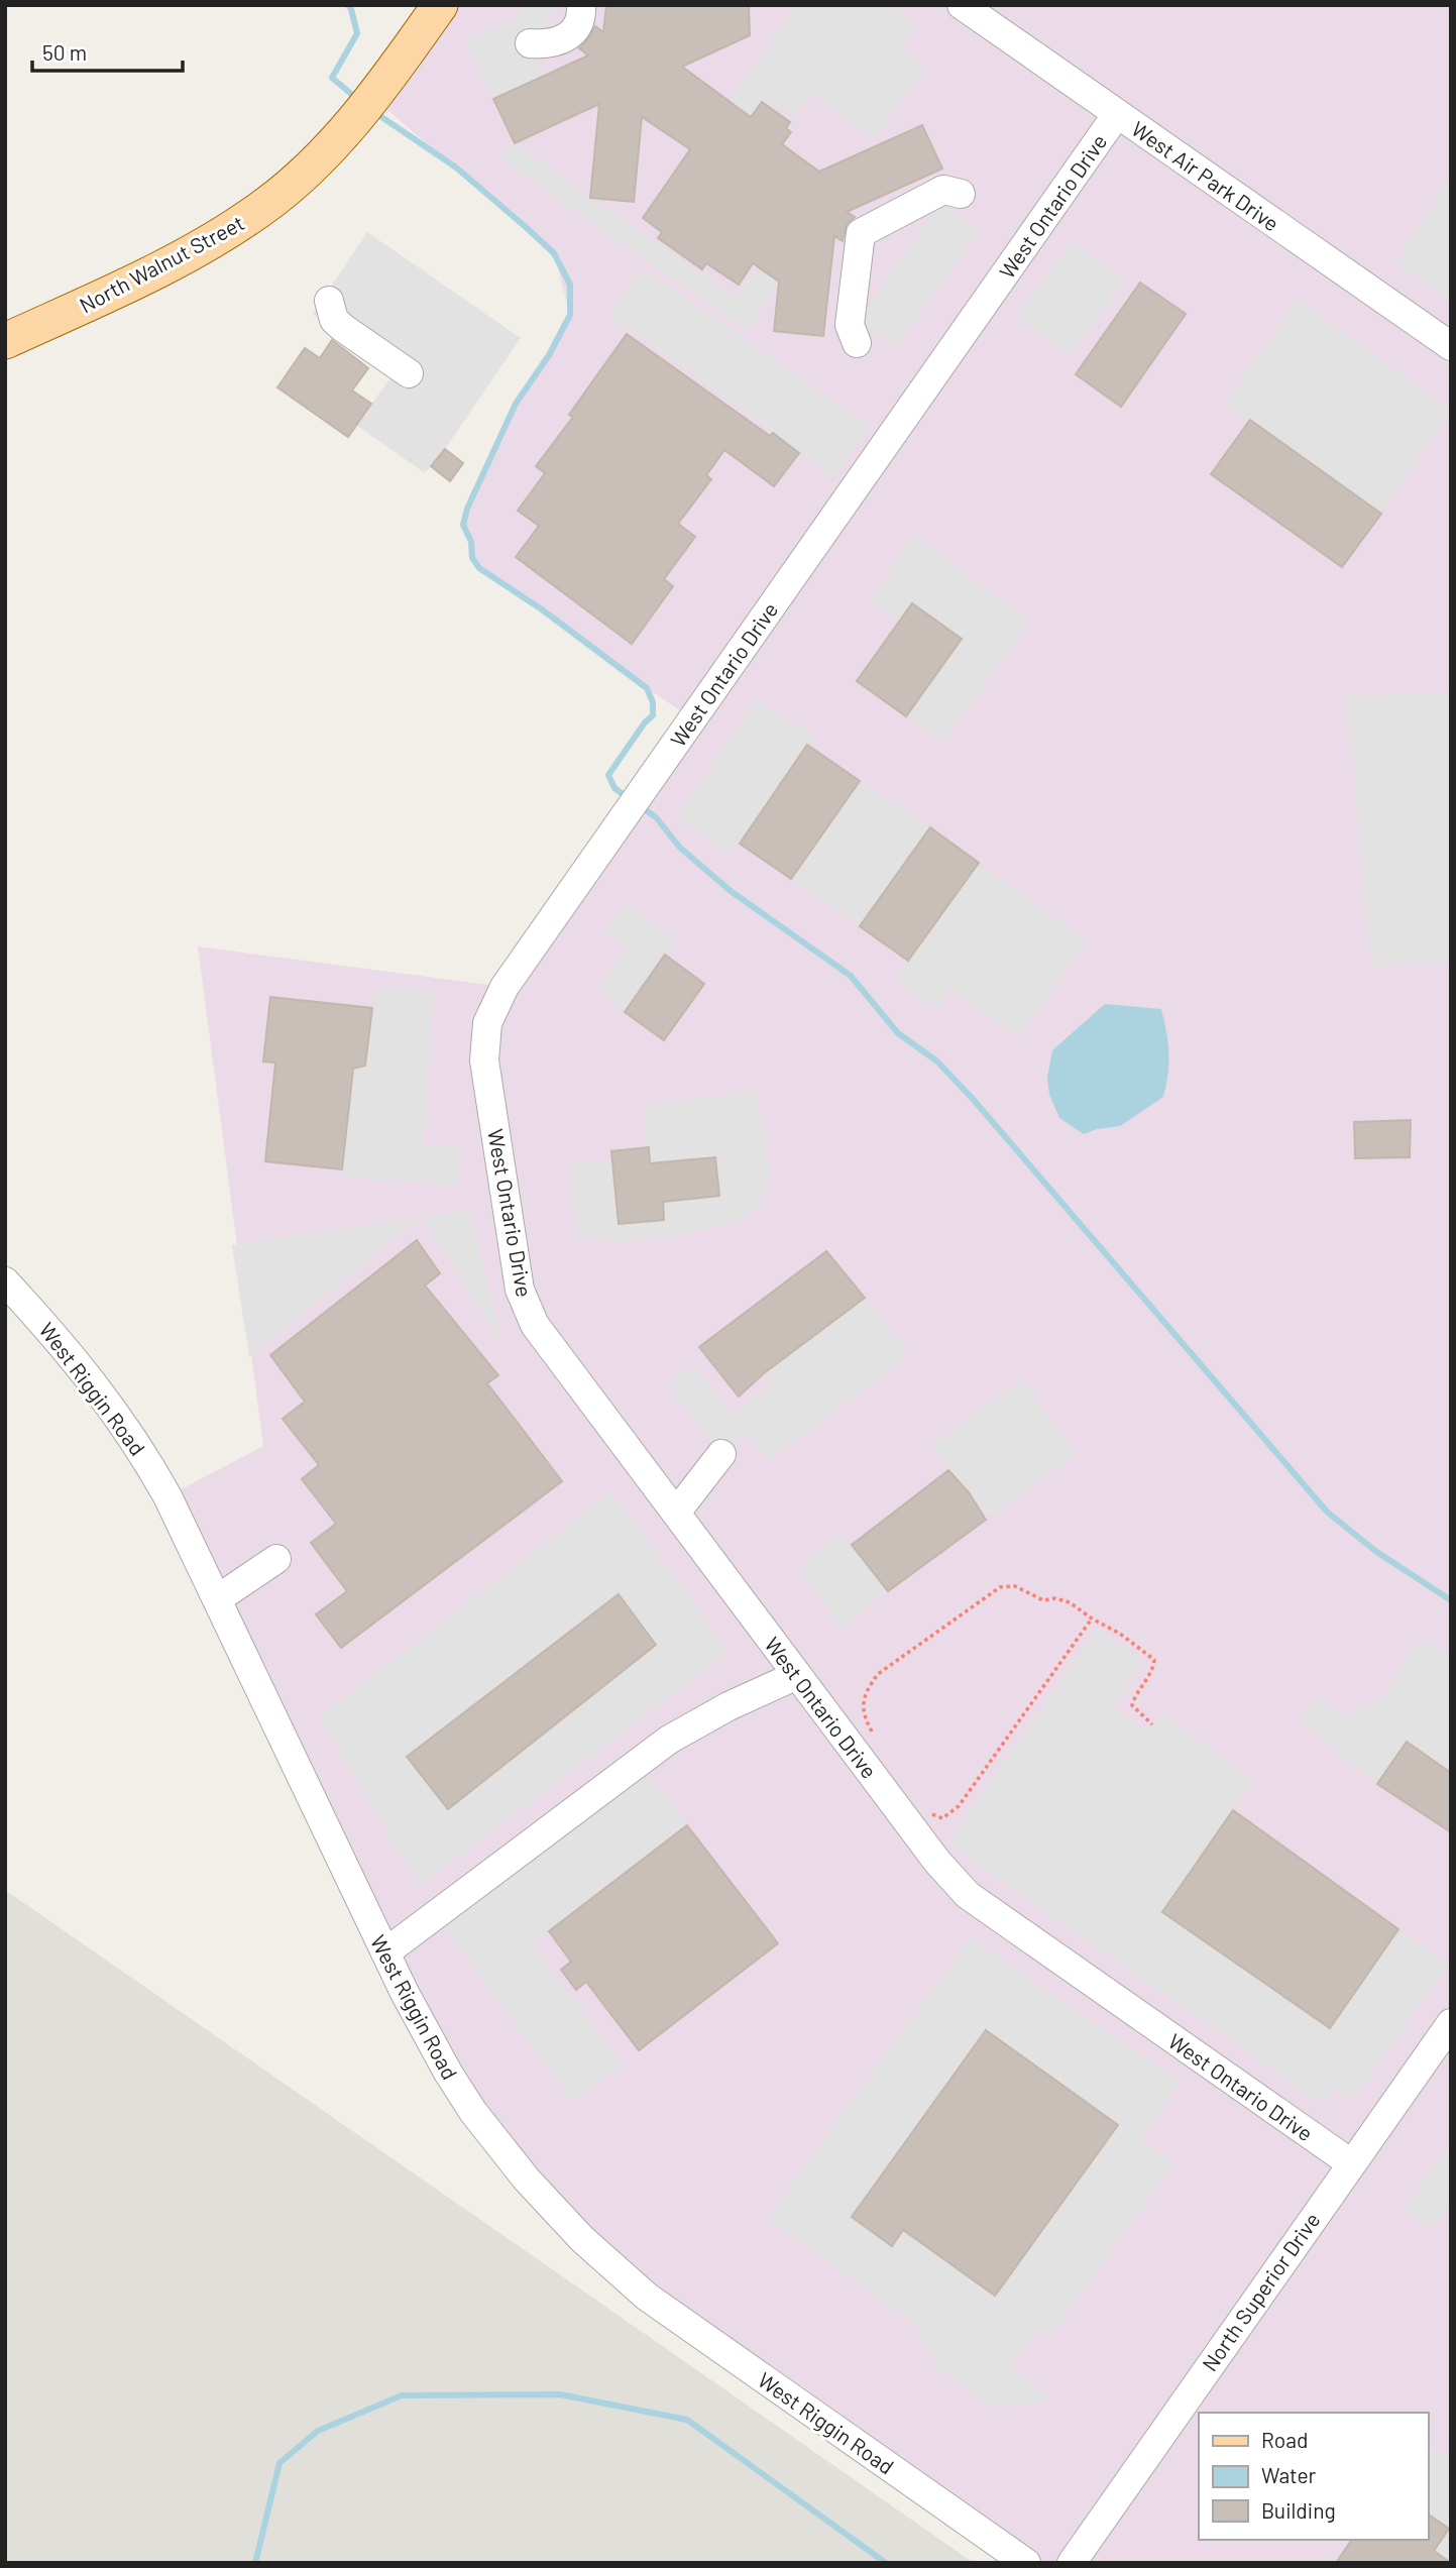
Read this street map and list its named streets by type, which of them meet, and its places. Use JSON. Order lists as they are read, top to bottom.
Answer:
{
  "streets": {
    "main road": ["North Walnut Street"],
    "street": [
      "West Air Park Drive",
      "West Ontario Drive",
      "West Riggin Road",
      "North Superior Drive"
    ]
  },
  "crossings": [
    ["West Air Park Drive", "West Ontario Drive"],
    ["West Ontario Drive", "North Superior Drive"]
  ],
  "legend": ["Road", "Water", "Building"],
  "scale_bar": "50 m"
}
